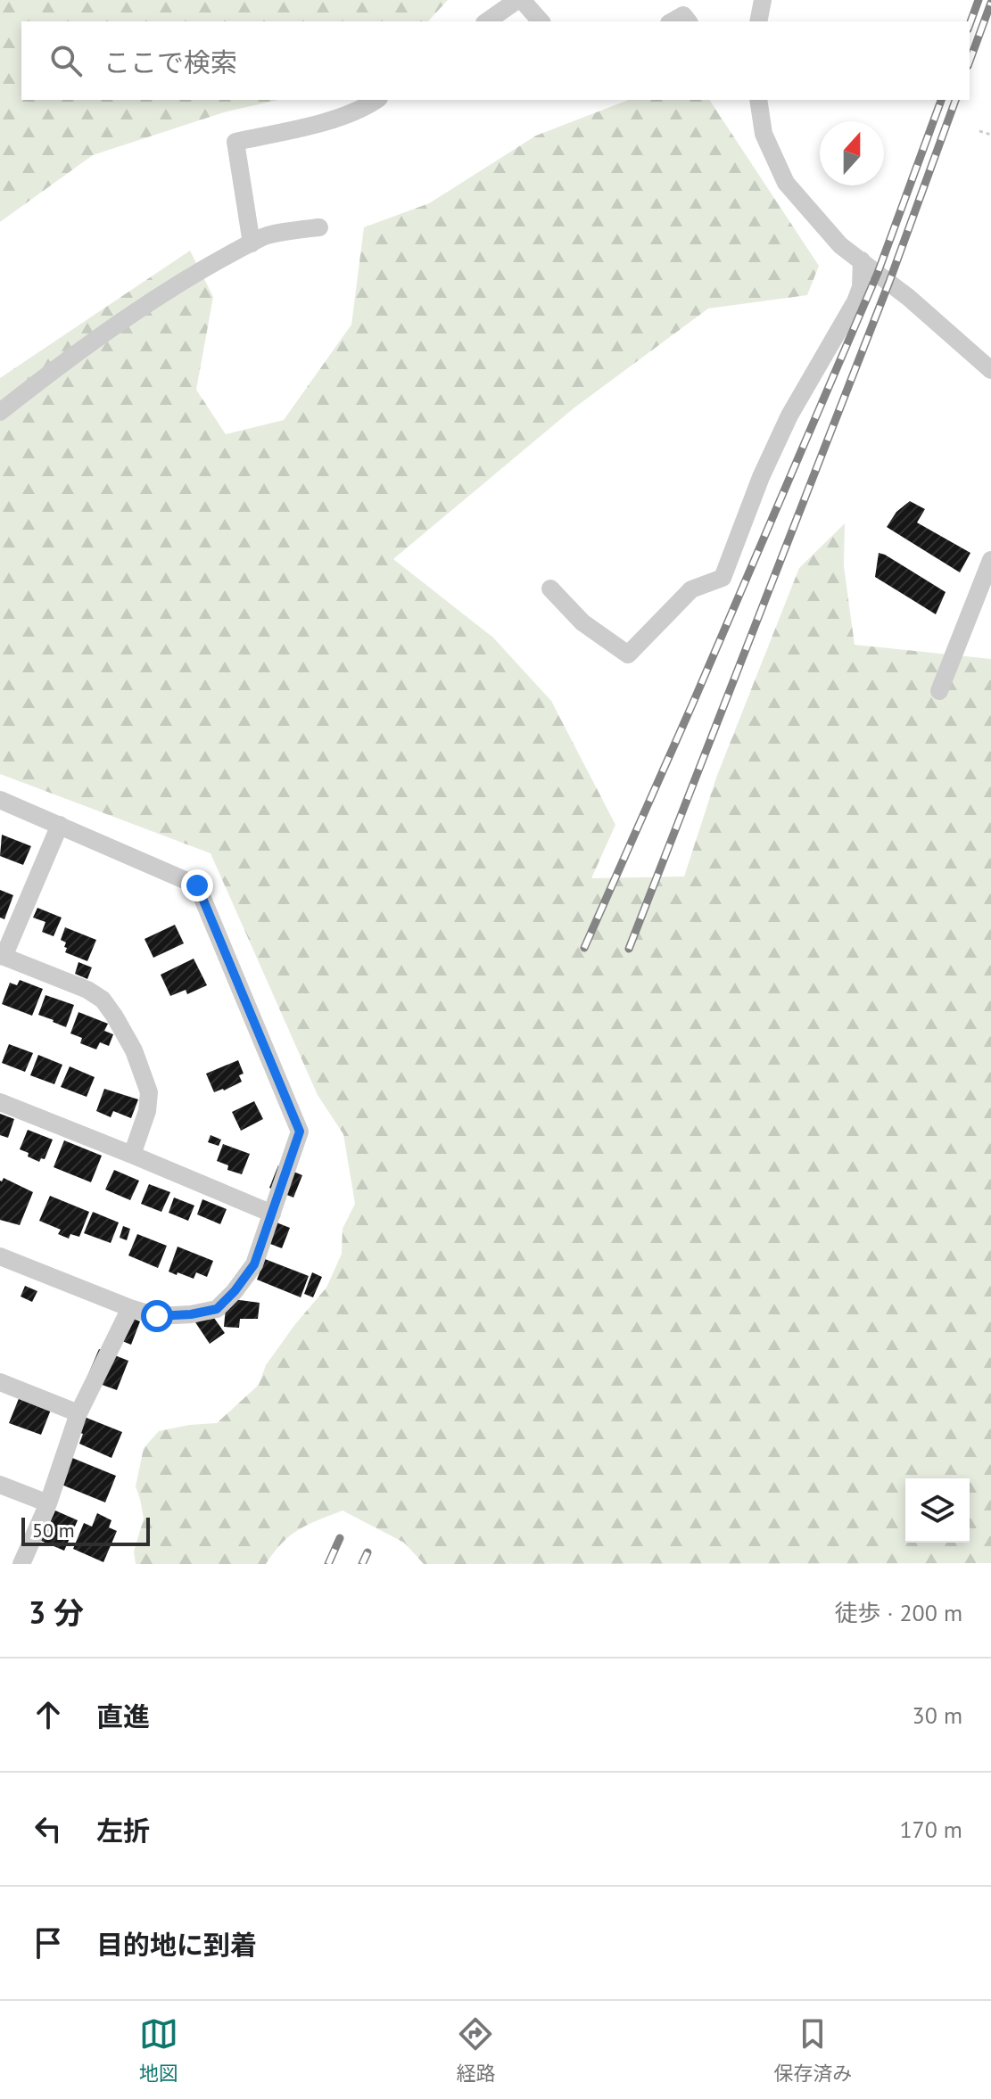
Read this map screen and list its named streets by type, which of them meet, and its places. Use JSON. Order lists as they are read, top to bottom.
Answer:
{
  "scale_bar": "50 m",
  "north": "top",
  "page": {
    "search": "ここで検索",
    "scale": "50 m",
    "heading": ["3 分", "徒歩 · 200 m"],
    "list": [
      ["直進", "30 m"],
      ["左折", "170 m"],
      "目的地に到着"
    ],
    "nav": ["地図", "経路", "保存済み"]
  }
}
